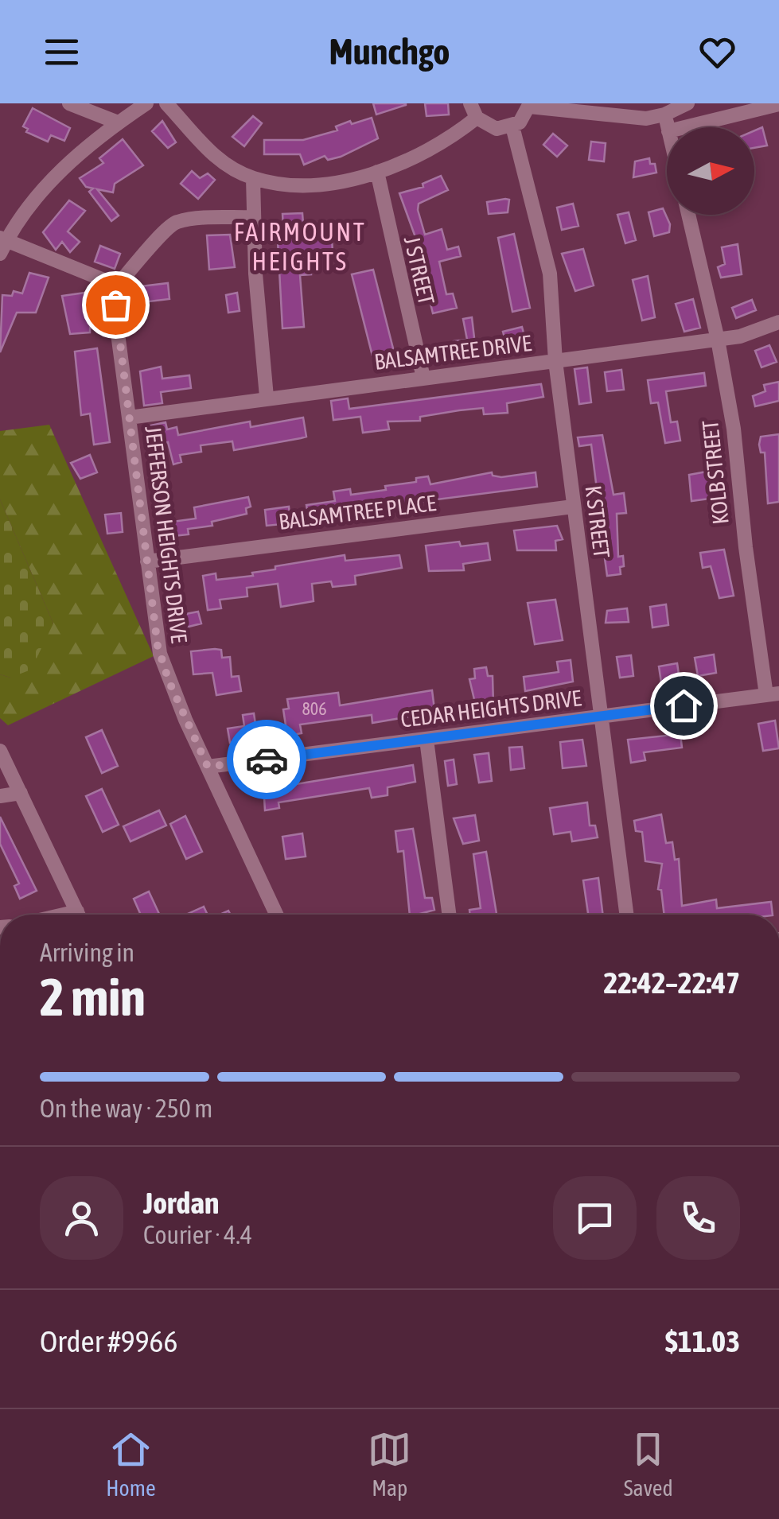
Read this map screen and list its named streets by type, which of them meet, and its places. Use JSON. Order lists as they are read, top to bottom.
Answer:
{
  "streets": {
    "street": [
      "J STREET",
      "BALSAMTREE DRIVE",
      "KOLB STREET",
      "BALSAMTREE PLACE",
      "K STREET",
      "JEFFERSON HEIGHTS DRIVE",
      "CEDAR HEIGHTS DRIVE"
    ]
  },
  "crossings": [
    ["J STREET", "BALSAMTREE DRIVE"],
    ["BALSAMTREE DRIVE", "KOLB STREET"],
    ["BALSAMTREE DRIVE", "K STREET"],
    ["BALSAMTREE DRIVE", "JEFFERSON HEIGHTS DRIVE"],
    ["KOLB STREET", "CEDAR HEIGHTS DRIVE"],
    ["BALSAMTREE PLACE", "K STREET"],
    ["BALSAMTREE PLACE", "JEFFERSON HEIGHTS DRIVE"],
    ["K STREET", "CEDAR HEIGHTS DRIVE"],
    ["JEFFERSON HEIGHTS DRIVE", "CEDAR HEIGHTS DRIVE"]
  ],
  "districts": ["FAIRMOUNT HEIGHTS"],
  "house_numbers": ["806"],
  "north": "right",
  "page": {
    "header": "Munchgo",
    "heading": ["2 min", "Arriving in", "22:42–22:47"],
    "panel": [
      "Jordan",
      "Courier · 4.4",
      "Order #9966",
      "$11.03"
    ],
    "bar": "On the way · 250 m",
    "tabs": ["Home", "Map", "Saved"]
  }
}
